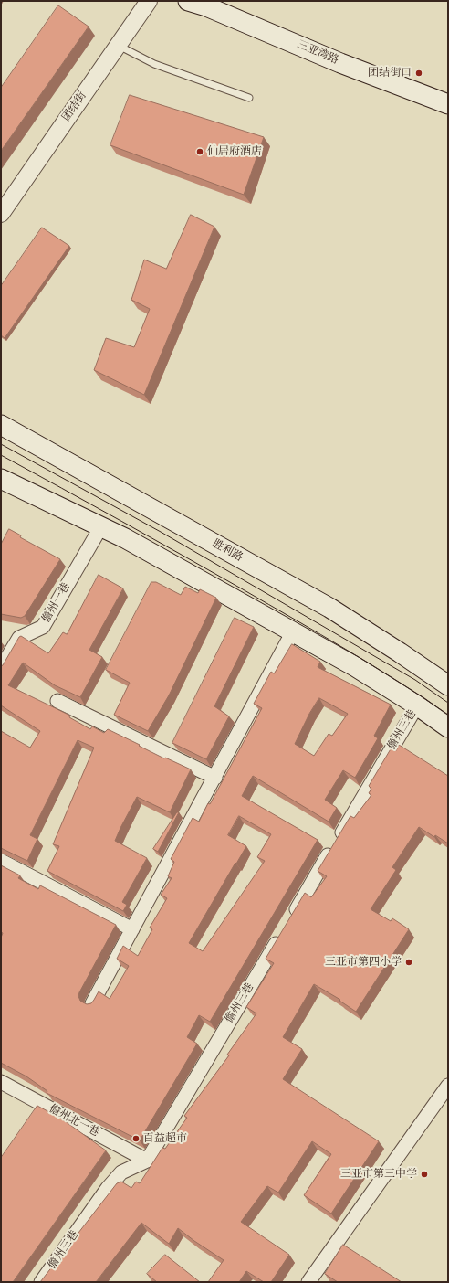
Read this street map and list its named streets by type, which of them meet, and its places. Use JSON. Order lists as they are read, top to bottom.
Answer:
{
  "streets": {
    "main road": ["三亚湾路", "胜利路"],
    "street": [
      "团结街",
      "儋州一巷",
      "儋州三巷",
      "儋州北一巷"
    ]
  },
  "crossings": [
    ["儋州三巷", "儋州北一巷"]
  ],
  "places": [
    "团结街口",
    "仙居府酒店",
    "三亚市第四小学",
    "百益超市",
    "三亚市第三中学"
  ]
}
